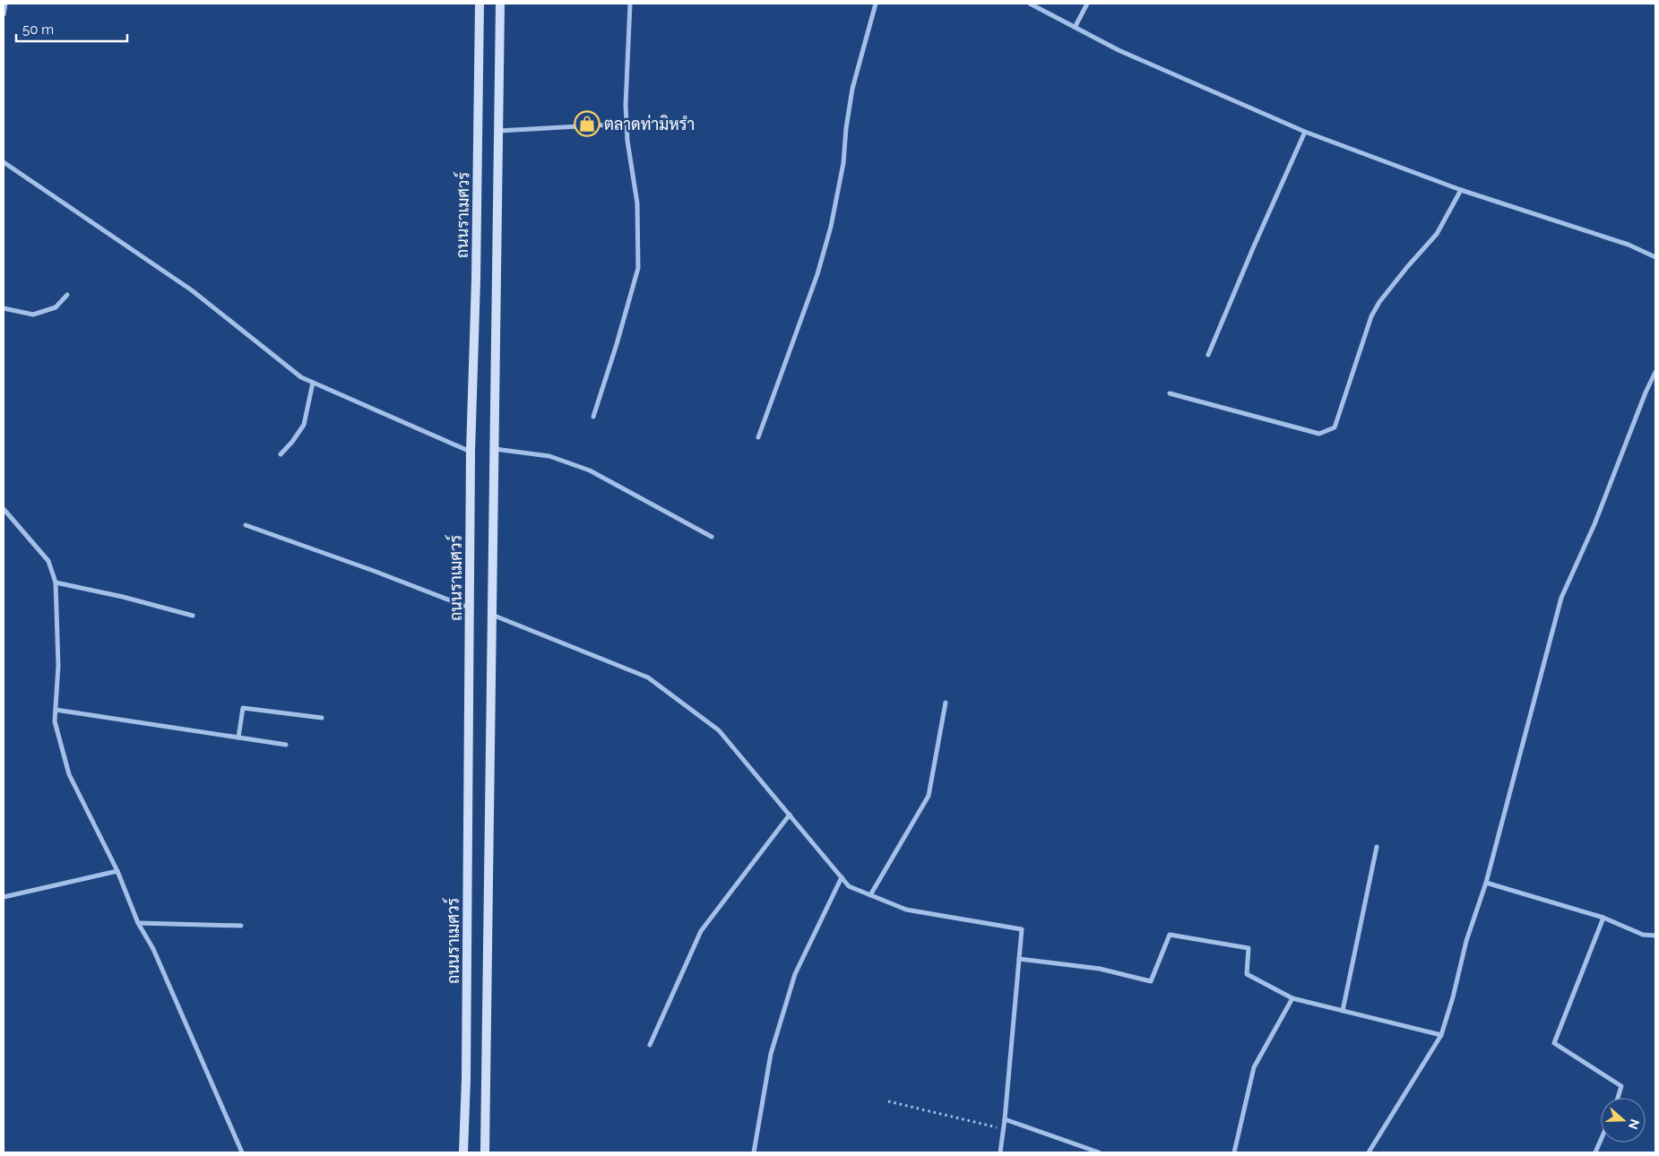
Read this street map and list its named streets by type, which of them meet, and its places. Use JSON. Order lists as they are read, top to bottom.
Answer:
{
  "streets": {
    "main road": ["ถนนราเมศวร์"]
  },
  "places": {
    "shop": ["ตลาดท่ามิหรำ"]
  },
  "scale_bar": "50 m",
  "north": "right"
}
